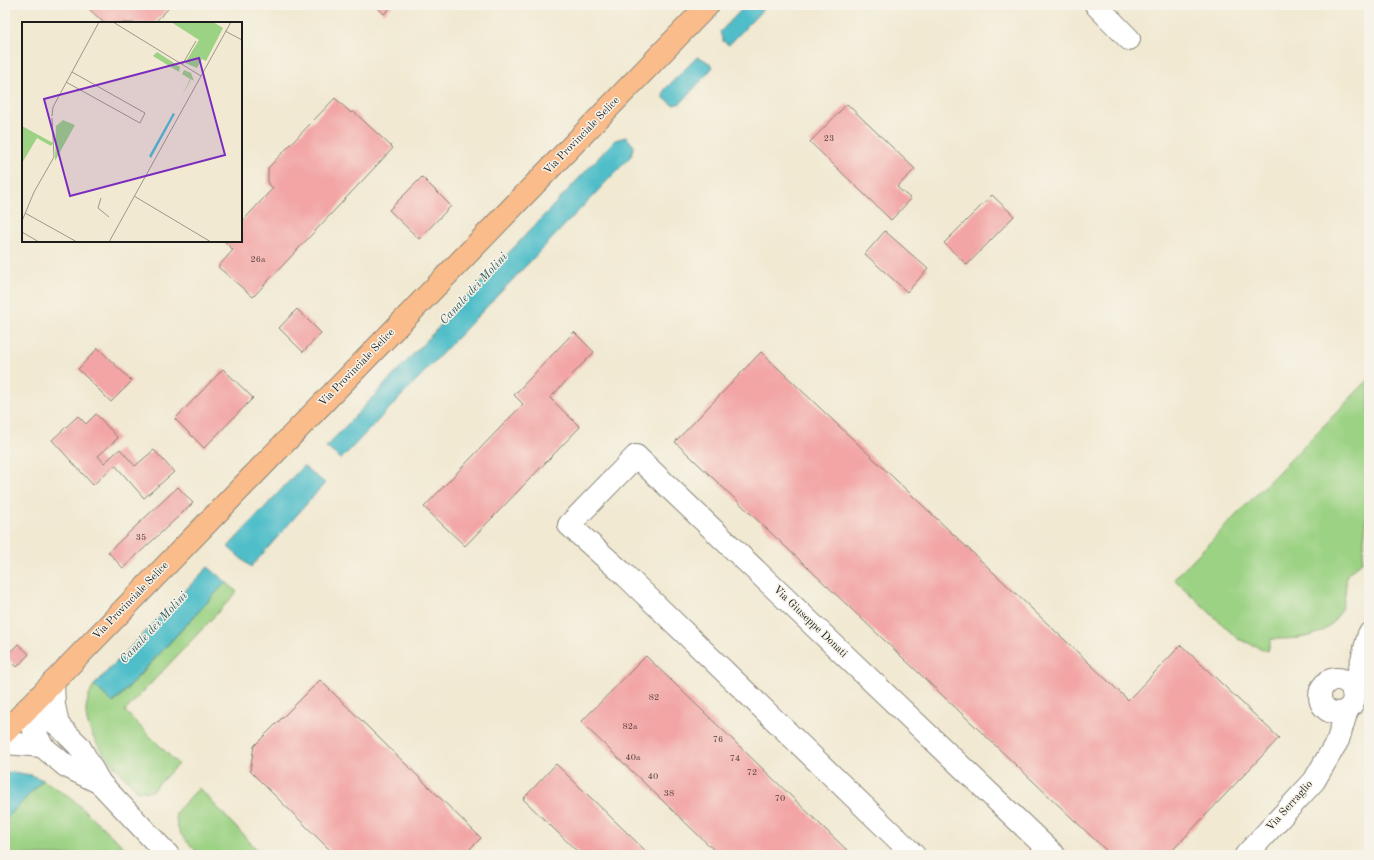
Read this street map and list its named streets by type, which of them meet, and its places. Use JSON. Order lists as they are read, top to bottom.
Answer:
{
  "streets": {
    "main road": ["Via Provinciale Selice"],
    "street": ["Via Giuseppe Donati", "Via Serraglio"]
  },
  "water": ["Canale dei Molini"],
  "house_numbers": [
    "23",
    "26a",
    "35",
    "82",
    "82a",
    "76",
    "40a",
    "74",
    "72",
    "40",
    "38",
    "70"
  ]
}
